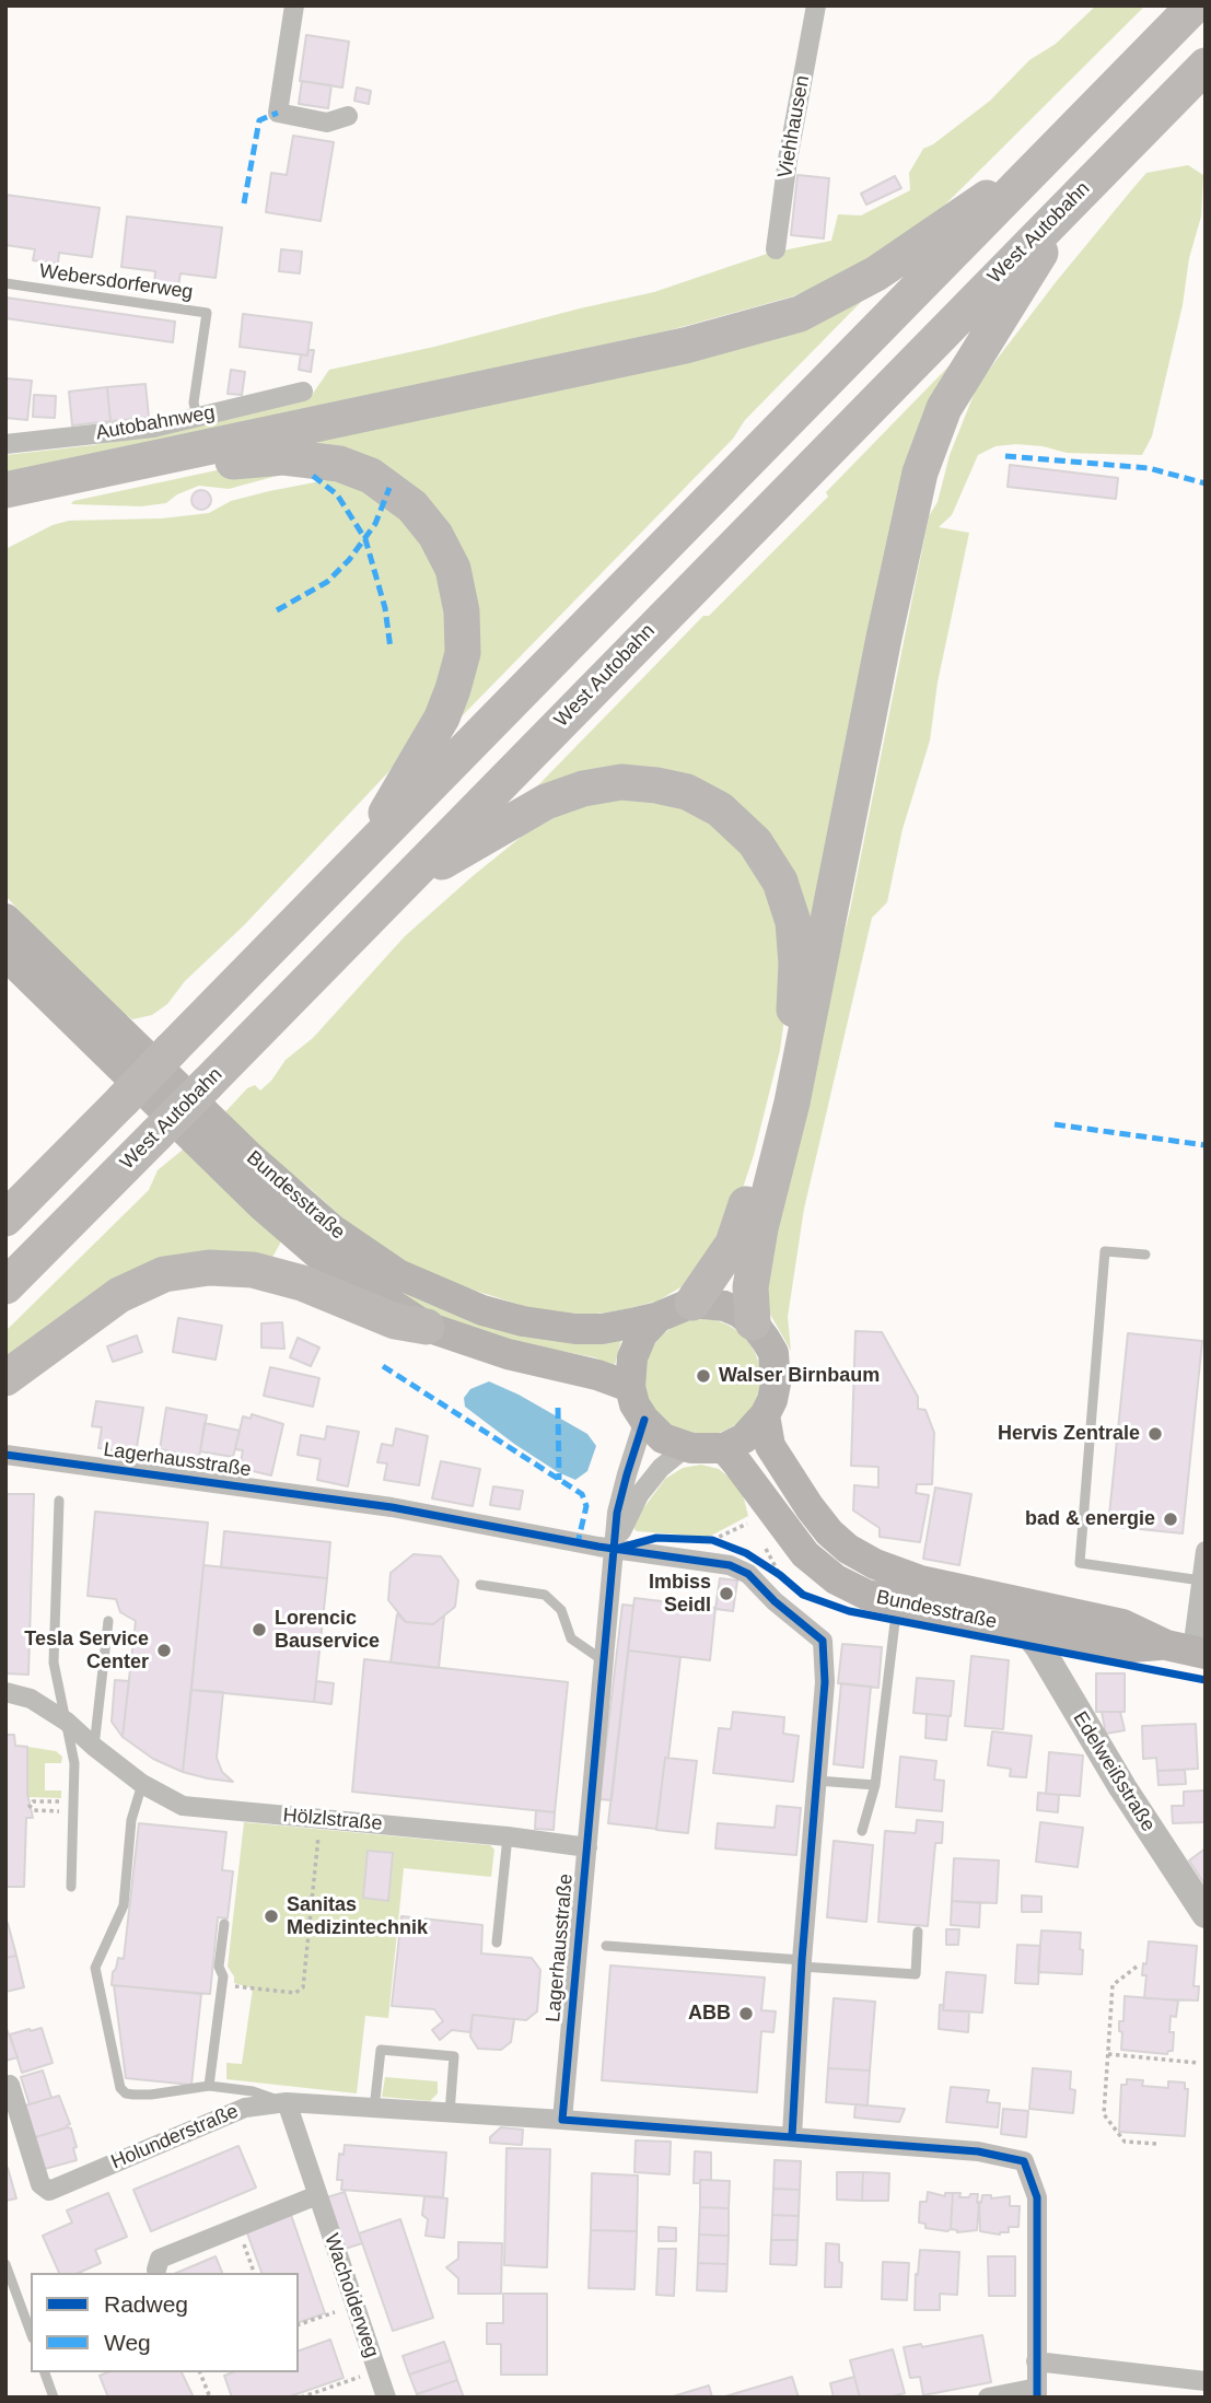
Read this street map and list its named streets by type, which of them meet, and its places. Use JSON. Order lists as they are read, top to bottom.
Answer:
{
  "streets": {
    "highway": ["West Autobahn"],
    "main road": ["Bundesstraße"],
    "street": [
      "Viehhausen",
      "Autobahnweg",
      "Lagerhausstraße",
      "Edelweißstraße",
      "Hölzlstraße",
      "Holunderstraße",
      "Wacholderweg"
    ],
    "lane": ["Webersdorferweg"]
  },
  "crossings": [
    ["Webersdorferweg", "Autobahnweg"],
    ["Bundesstraße", "Lagerhausstraße"],
    ["Bundesstraße", "Edelweißstraße"],
    ["Lagerhausstraße", "Hölzlstraße"],
    ["Lagerhausstraße", "Holunderstraße"],
    ["Holunderstraße", "Wacholderweg"]
  ],
  "places": [
    "Walser Birnbaum",
    "Hervis Zentrale",
    "bad & energie",
    "Imbiss Seidl",
    "Lorencic Bauservice",
    "Tesla Service Center",
    "Sanitas Medizintechnik",
    "ABB"
  ],
  "legend": ["Radweg", "Weg"]
}
